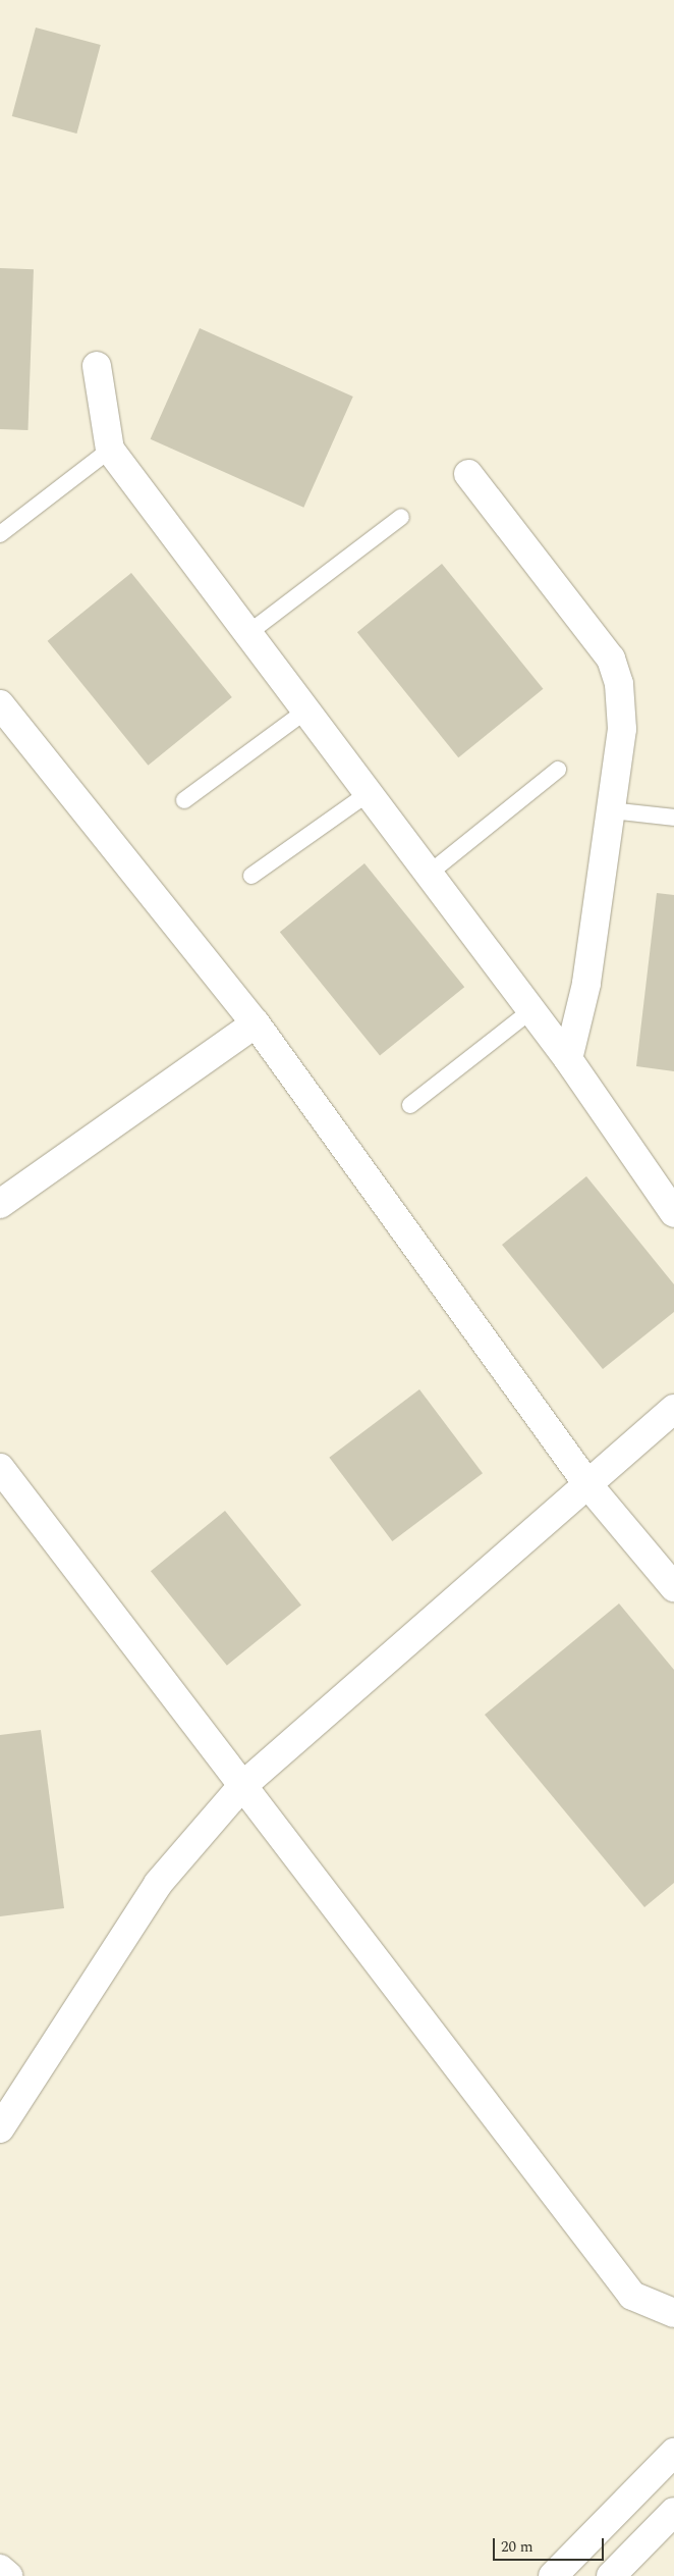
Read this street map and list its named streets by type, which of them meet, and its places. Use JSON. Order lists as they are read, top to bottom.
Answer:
{
  "scale_bar": "20 m"
}
